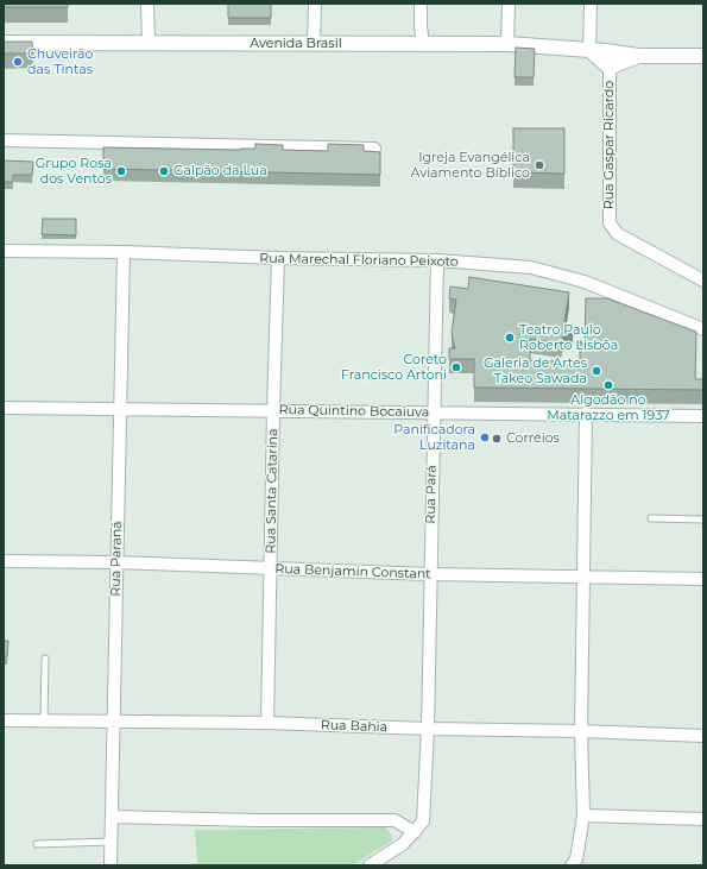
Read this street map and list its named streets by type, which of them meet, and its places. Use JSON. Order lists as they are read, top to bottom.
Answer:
{
  "streets": {
    "street": [
      "Avenida Brasil",
      "Rua Gaspar Ricardo",
      "Rua Marechal Floriano Peixoto",
      "Rua Quintino Bocaiuva",
      "Rua Santa Catarina",
      "Rua Pará",
      "Rua Paraná",
      "Rua Benjamin Constant",
      "Rua Bahia"
    ]
  },
  "crossings": [
    ["Avenida Brasil", "Rua Gaspar Ricardo"],
    ["Rua Marechal Floriano Peixoto", "Rua Santa Catarina"],
    ["Rua Marechal Floriano Peixoto", "Rua Pará"],
    ["Rua Marechal Floriano Peixoto", "Rua Paraná"],
    ["Rua Quintino Bocaiuva", "Rua Santa Catarina"],
    ["Rua Quintino Bocaiuva", "Rua Pará"],
    ["Rua Quintino Bocaiuva", "Rua Paraná"],
    ["Rua Santa Catarina", "Rua Benjamin Constant"],
    ["Rua Santa Catarina", "Rua Bahia"],
    ["Rua Pará", "Rua Benjamin Constant"],
    ["Rua Pará", "Rua Bahia"],
    ["Rua Paraná", "Rua Benjamin Constant"],
    ["Rua Paraná", "Rua Bahia"]
  ],
  "places": [
    "Chuveirão das Tintas",
    "Igreja Evangélica Aviamento Bíblico",
    "Grupo Rosa dos Ventos",
    "Galpão da Lua",
    "Teatro Paulo Roberto Lisbôa",
    "Coreto Francisco Artoni",
    "Galeria de Artes Takeo Sawada",
    "Algodão no Matarazzo em 1937",
    "Panificadora Luzitana",
    "Correios"
  ]
}
